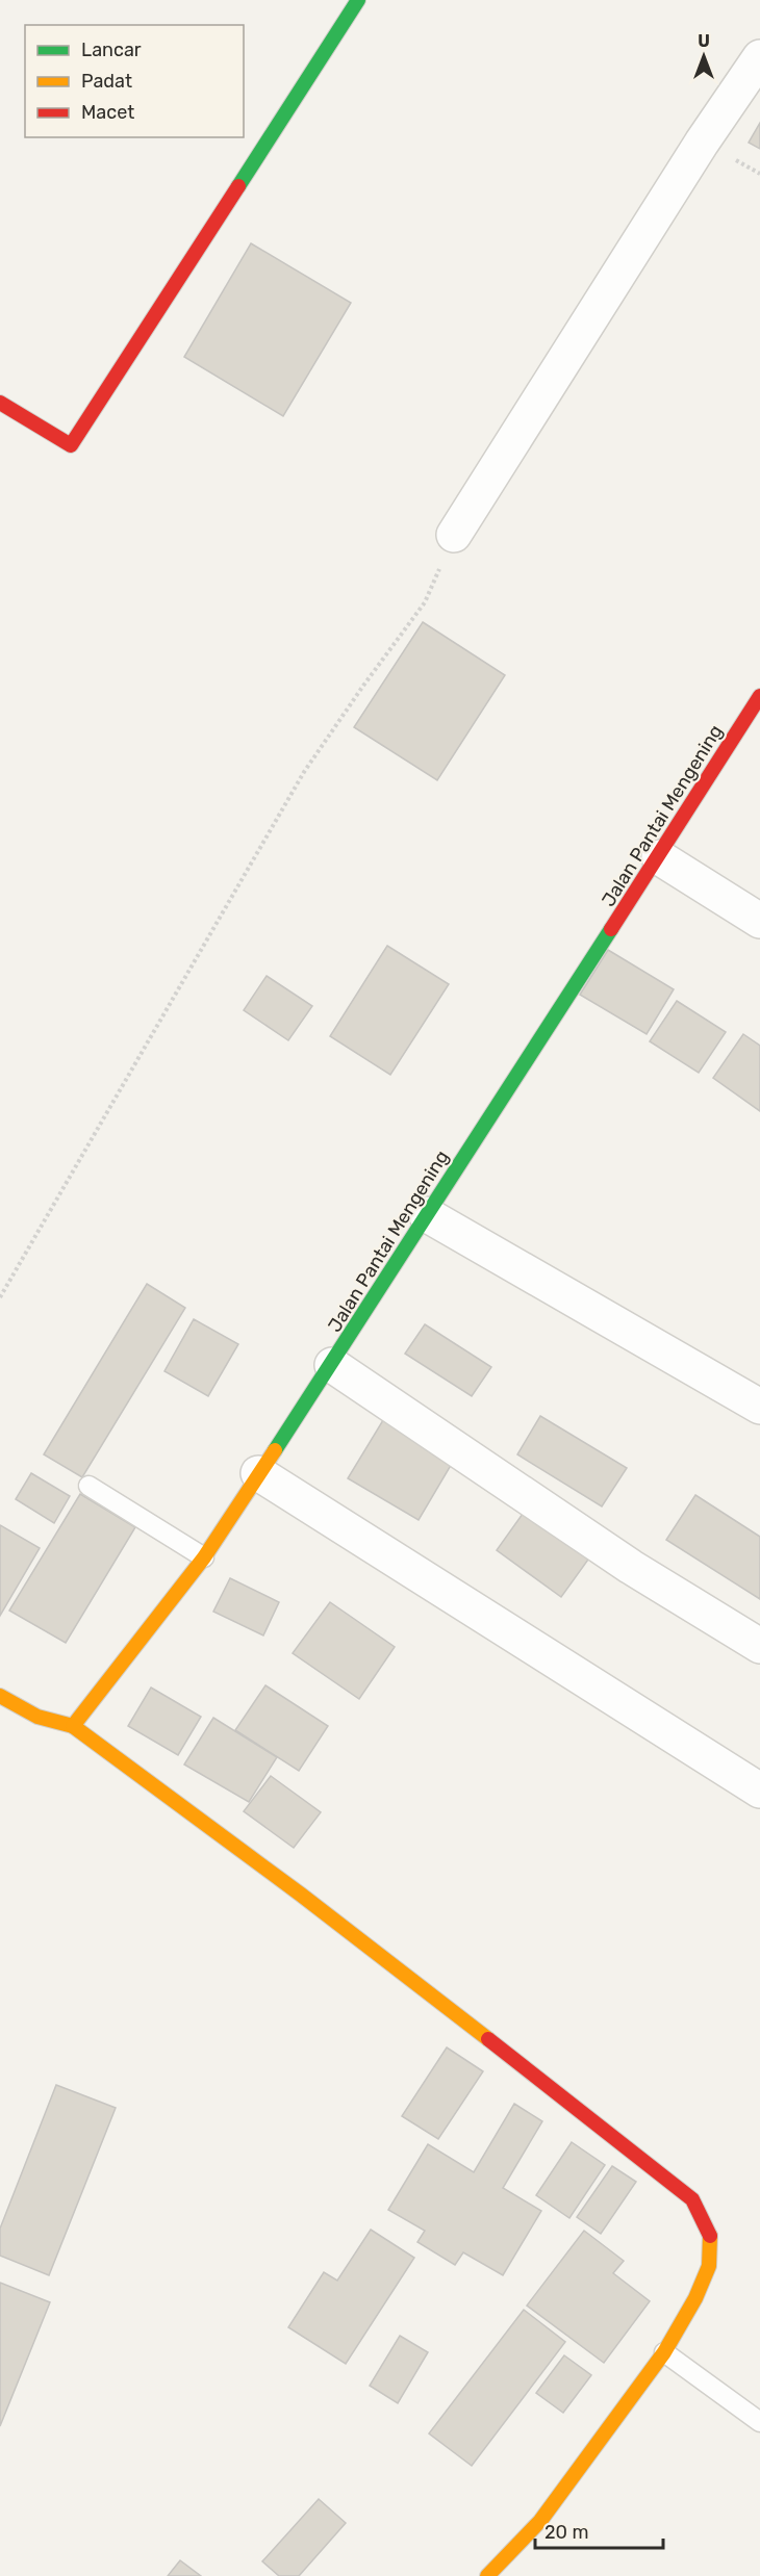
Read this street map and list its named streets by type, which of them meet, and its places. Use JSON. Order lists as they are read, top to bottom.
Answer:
{
  "streets": {
    "street": ["Jalan Pantai Mengening"]
  },
  "legend": ["Lancar", "Padat", "Macet"],
  "scale_bar": "20 m",
  "north": "top"
}
